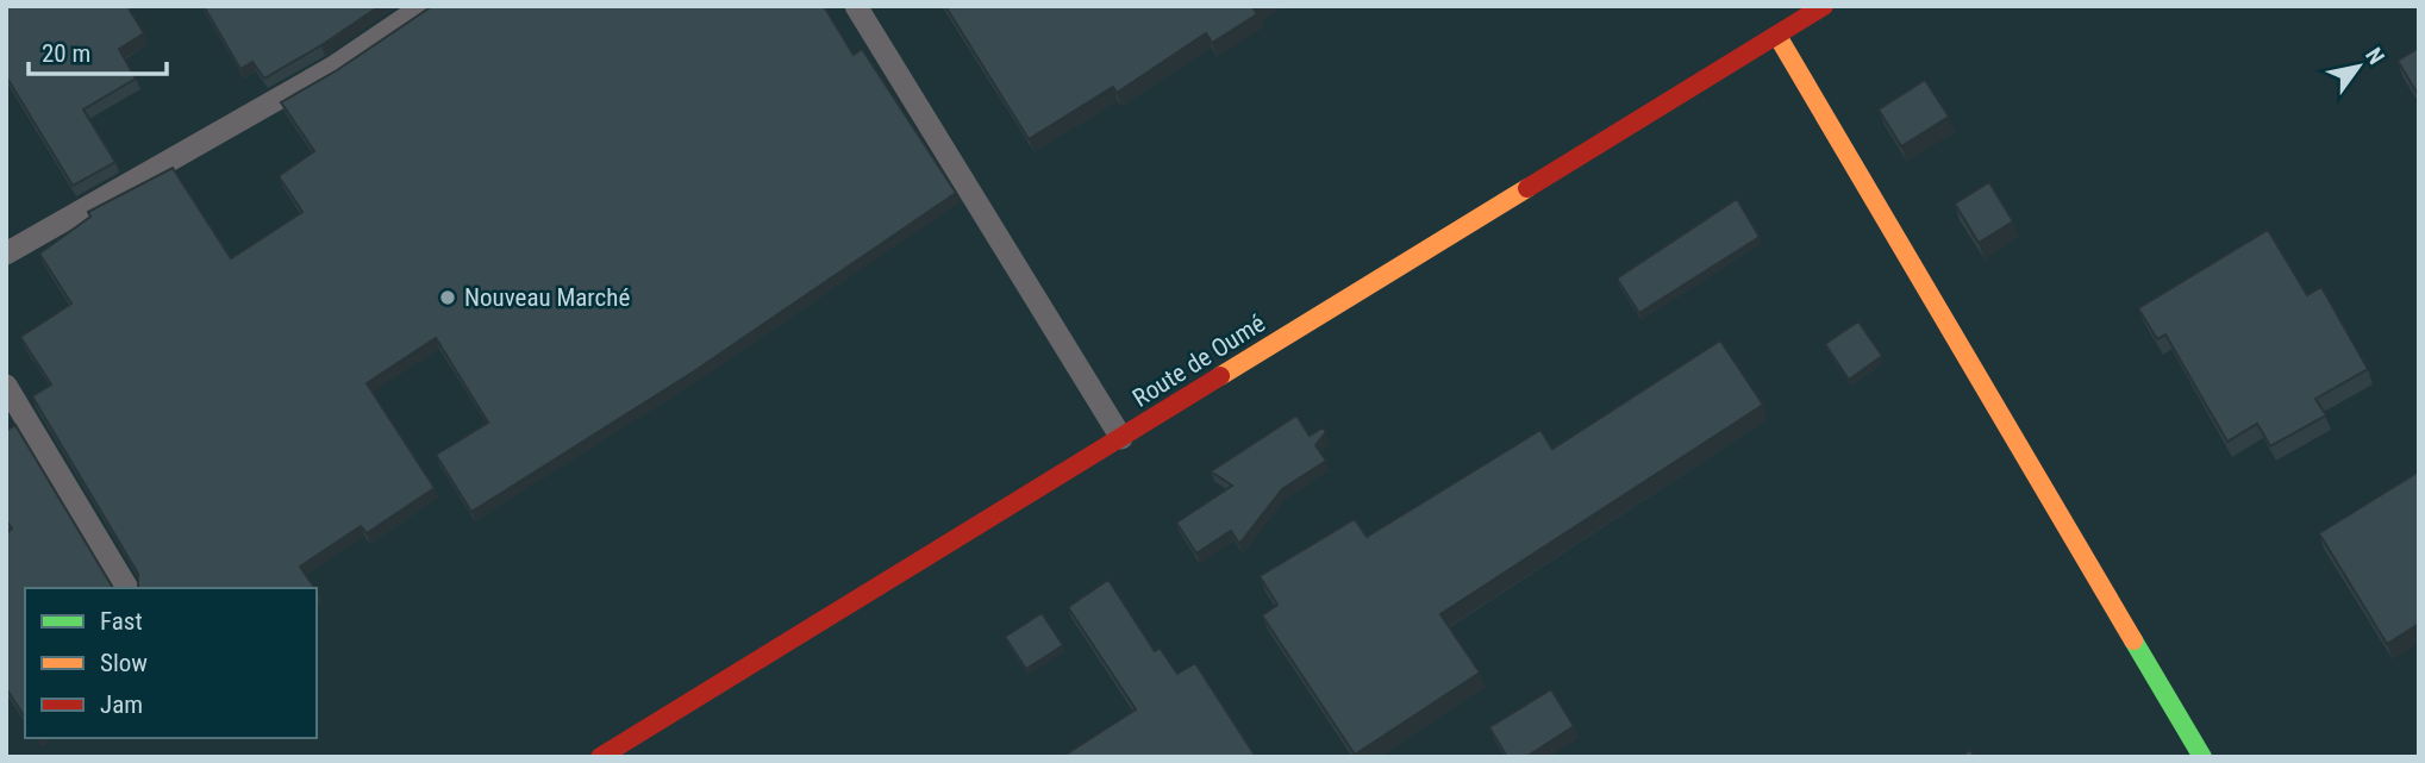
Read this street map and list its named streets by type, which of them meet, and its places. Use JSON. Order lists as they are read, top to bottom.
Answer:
{
  "streets": {
    "street": ["Route de Oumé"]
  },
  "places": ["Nouveau Marché"],
  "legend": ["Fast", "Slow", "Jam"],
  "scale_bar": "20 m",
  "north": "top right"
}
